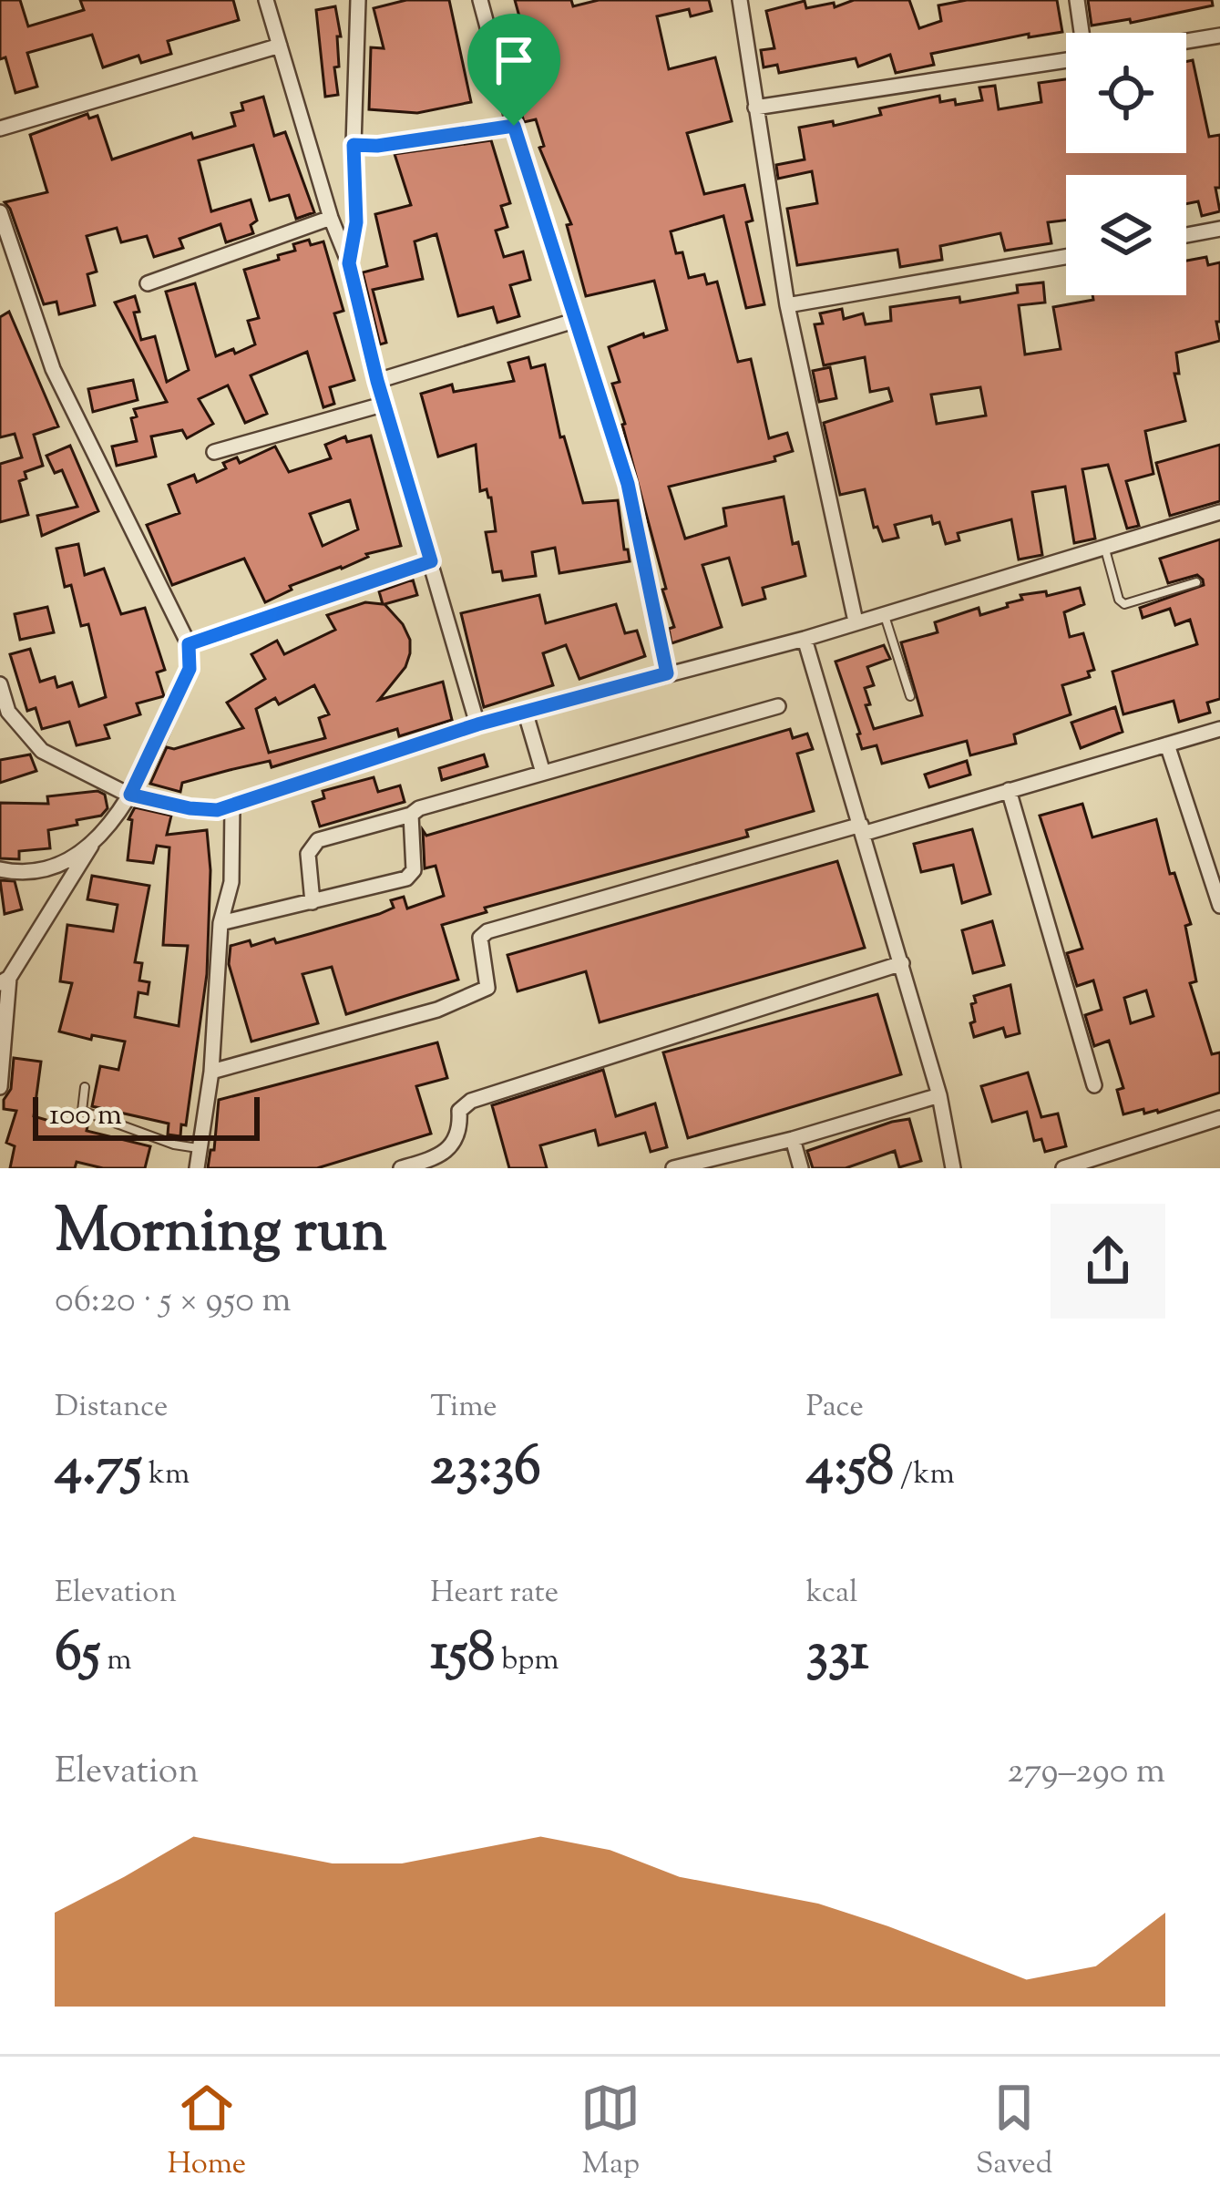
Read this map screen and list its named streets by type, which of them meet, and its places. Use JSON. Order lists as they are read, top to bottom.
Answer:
{
  "scale_bar": "100 m",
  "page": {
    "scale": "100 m",
    "heading": ["Morning run", "06:20 · 5 × 950 m"],
    "stats": [
      ["Distance", "4.75 km"],
      ["Time", "23:36"],
      ["Pace", "4:58 /km"],
      ["Elevation", "65 m"],
      ["Heart rate", "158 bpm"],
      ["kcal", "331"]
    ],
    "chart": ["Elevation", "279–290 m"],
    "tabs": ["Home", "Map", "Saved"]
  }
}
